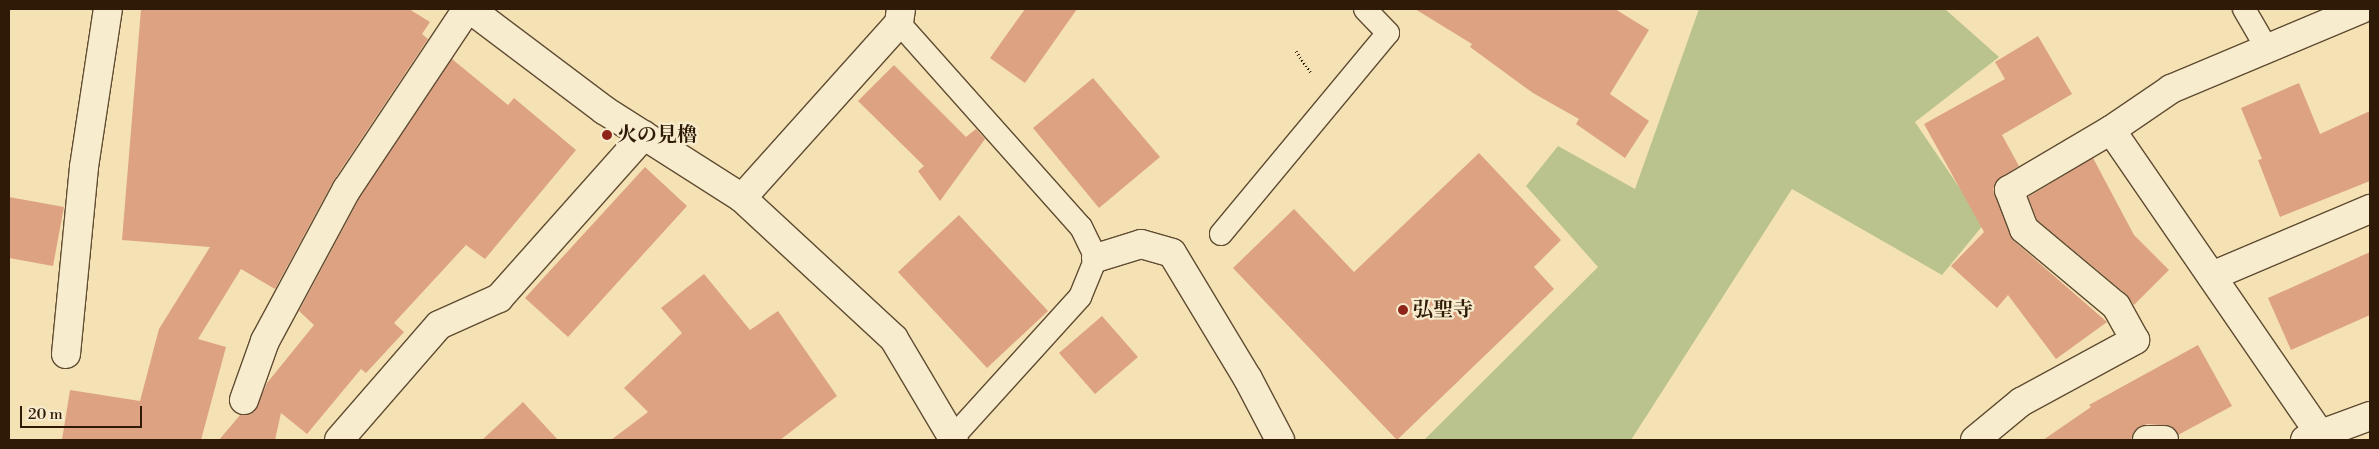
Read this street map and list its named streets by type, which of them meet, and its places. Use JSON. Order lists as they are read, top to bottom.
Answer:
{
  "places": ["火の見櫓", "弘聖寺"],
  "scale_bar": "20 m"
}
